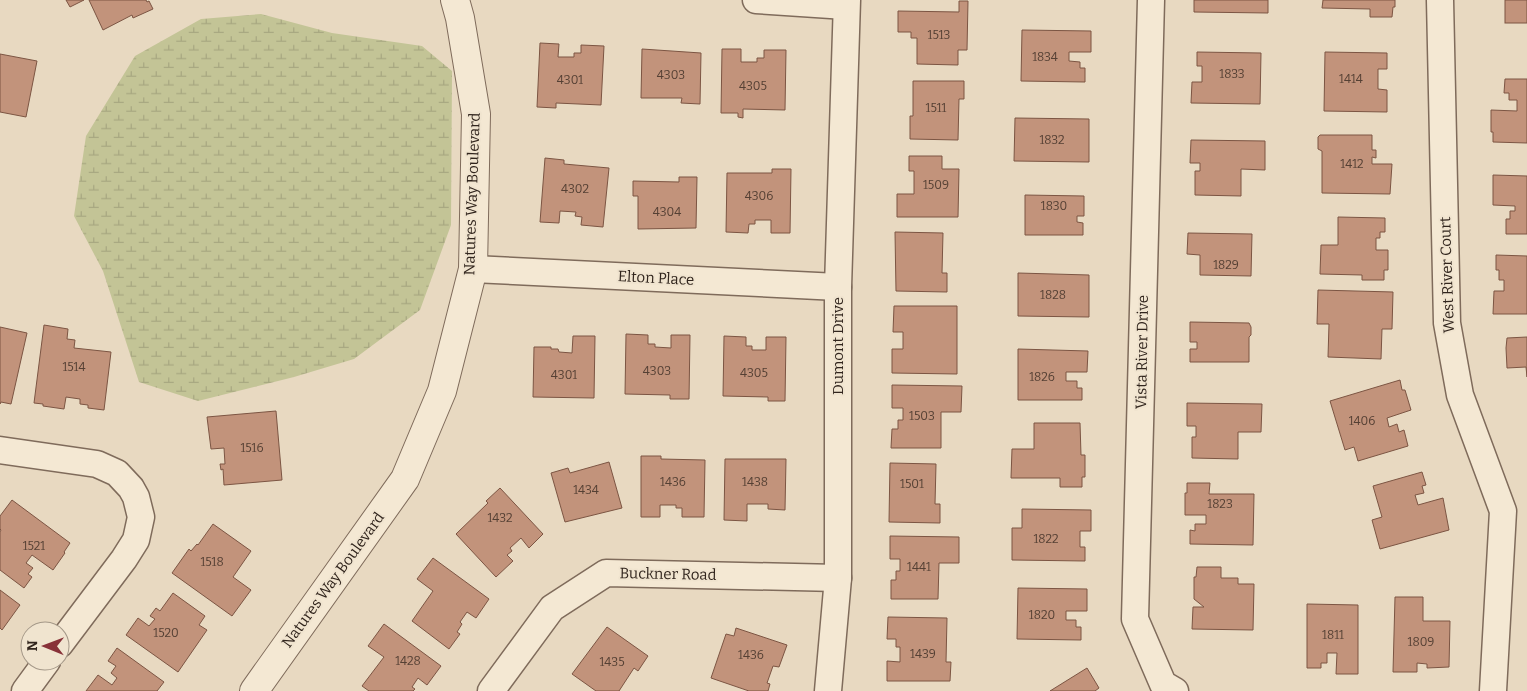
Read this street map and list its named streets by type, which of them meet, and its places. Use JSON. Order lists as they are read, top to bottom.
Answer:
{
  "streets": {
    "street": [
      "Natures Way Boulevard",
      "West River Court",
      "Elton Place",
      "Dumont Drive",
      "Vista River Drive",
      "Buckner Road"
    ]
  },
  "crossings": [
    ["Natures Way Boulevard", "Elton Place"],
    ["Elton Place", "Dumont Drive"],
    ["Dumont Drive", "Buckner Road"]
  ],
  "house_numbers": [
    "1513",
    "1834",
    "1833",
    "4303",
    "1414",
    "4301",
    "4305",
    "1511",
    "1832",
    "1412",
    "1509",
    "4302",
    "4306",
    "1830",
    "4304",
    "1829",
    "1828",
    "1514",
    "4303",
    "4305",
    "4301",
    "1826",
    "1503",
    "1406",
    "1516",
    "1436",
    "1438",
    "1501",
    "1434",
    "1823",
    "1432",
    "1822",
    "1521",
    "1518",
    "1441",
    "1820",
    "1520",
    "1811",
    "1809",
    "1439",
    "1436",
    "1428",
    "1435"
  ],
  "north": "left"
}
